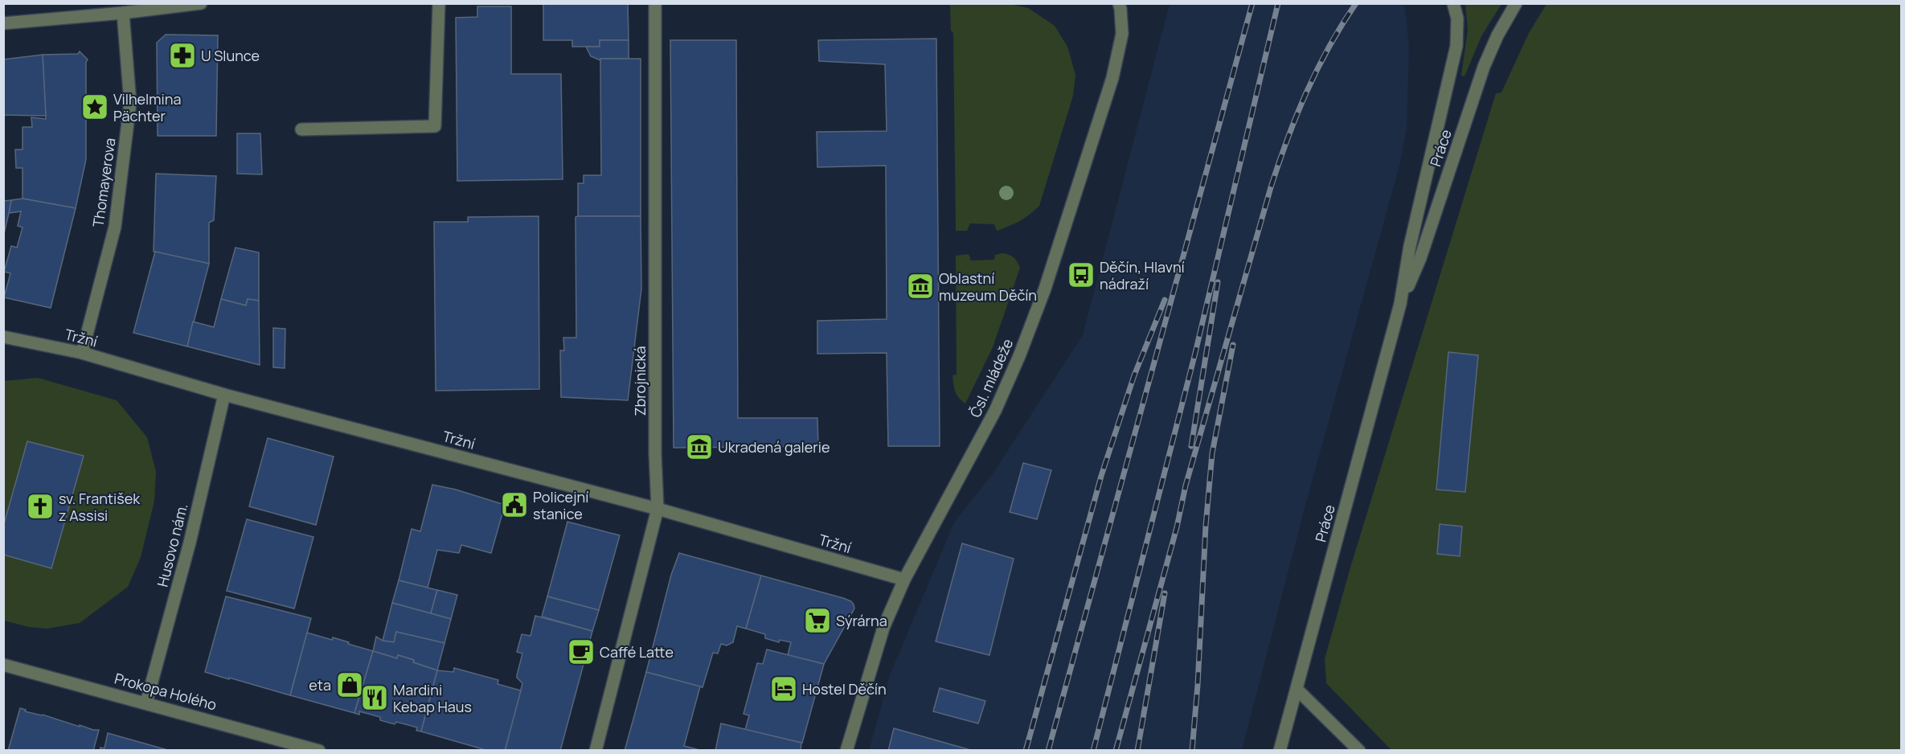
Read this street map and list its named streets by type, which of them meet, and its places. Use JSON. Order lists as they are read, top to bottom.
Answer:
{
  "streets": {
    "street": [
      "Práce",
      "Thomayerova",
      "Tržní",
      "Čsl. mládeže",
      "Zbrojnická",
      "Husovo nám.",
      "Prokopa Holého"
    ]
  },
  "crossings": [
    ["Thomayerova", "Tržní"],
    ["Tržní", "Čsl. mládeže"],
    ["Tržní", "Zbrojnická"],
    ["Tržní", "Husovo nám."],
    ["Husovo nám.", "Prokopa Holého"]
  ],
  "places": {
    "pharmacy": ["U Slunce"],
    "place": ["Vilhelmina Pächter"],
    "bus stop": ["Děčín, Hlavní nádraží"],
    "museum": ["Oblastní muzeum Děčín", "Ukradená galerie"],
    "public building": ["Policejní stanice"],
    "church": ["sv. František z Assisi"],
    "supermarket": ["Sýrárna"],
    "cafe": ["Caffé Latte"],
    "shop": ["eta"],
    "hotel": ["Hostel Děčín"],
    "restaurant": ["Mardini Kebap Haus"]
  }
}
